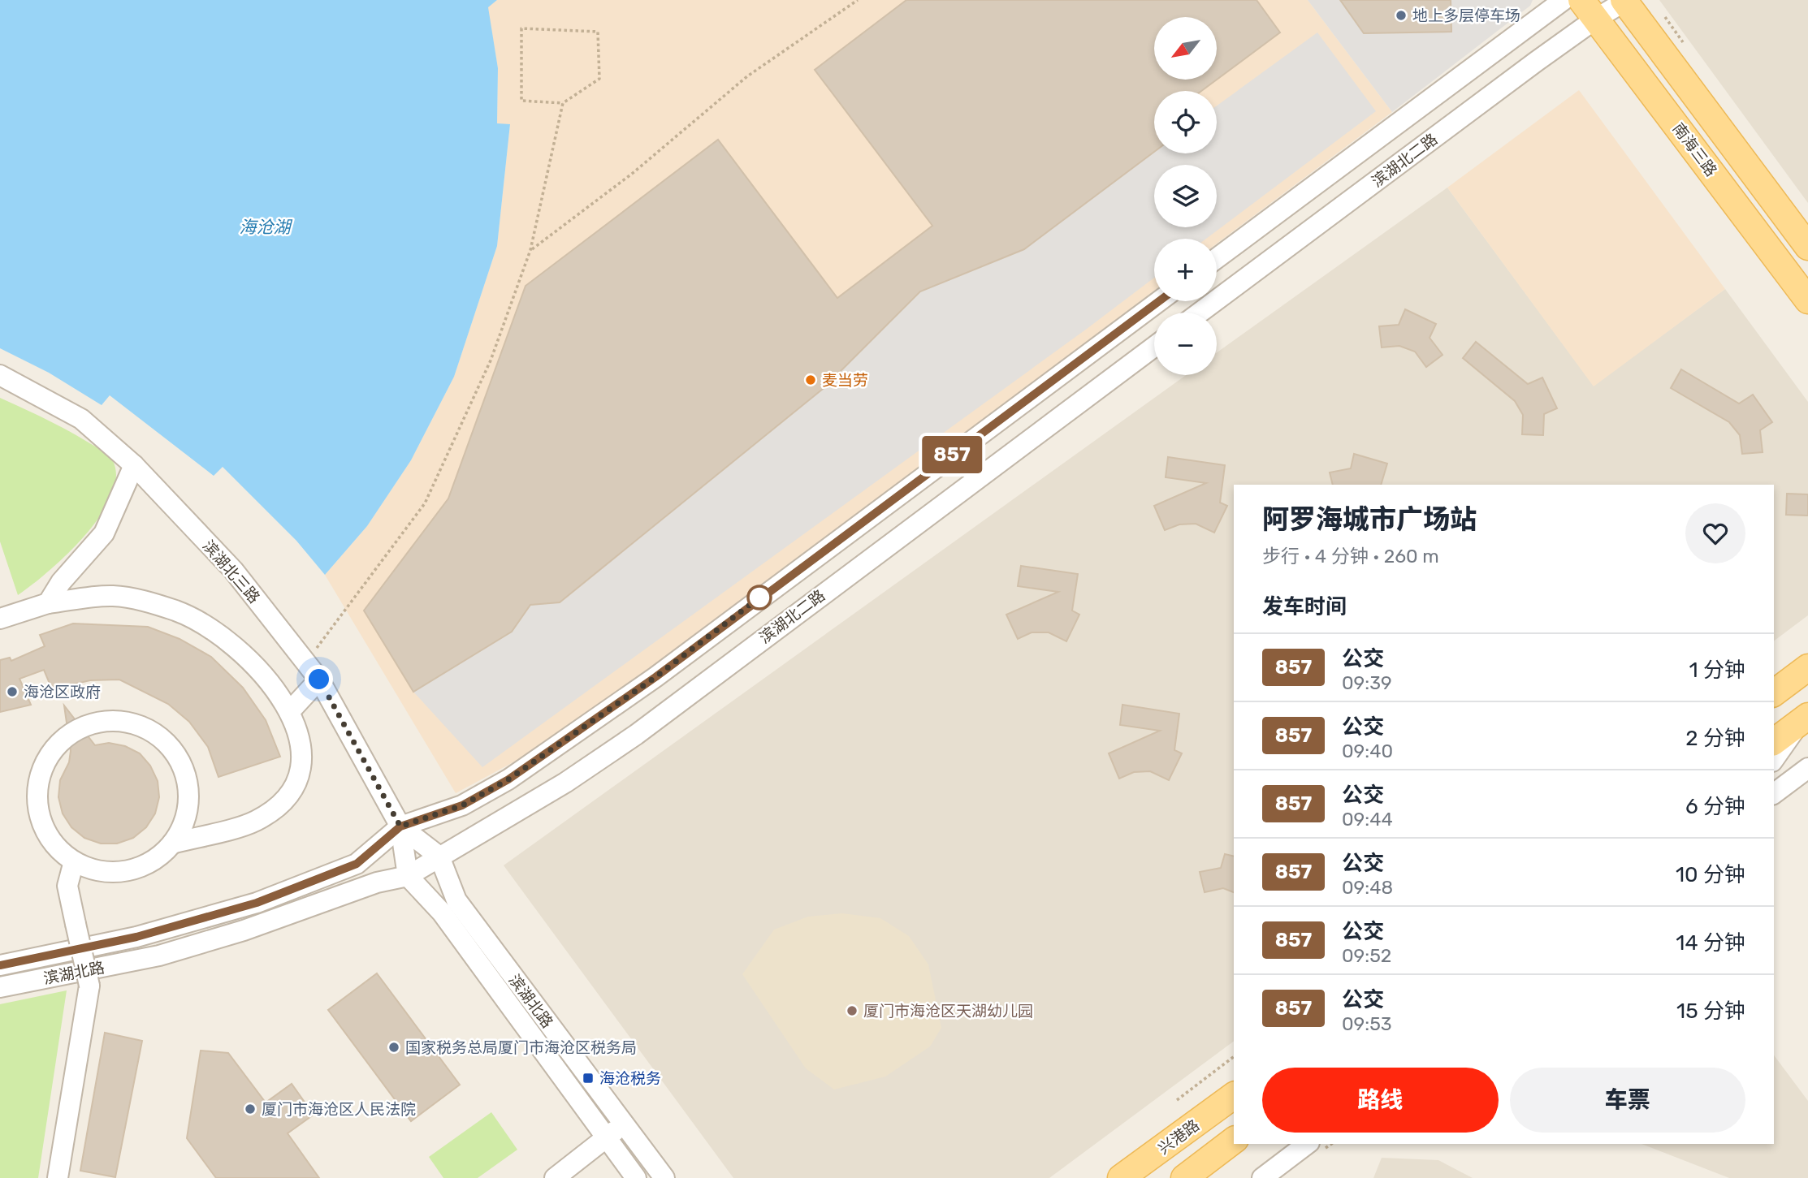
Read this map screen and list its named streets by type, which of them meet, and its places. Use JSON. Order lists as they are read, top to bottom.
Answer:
{
  "streets": {
    "main road": ["南海三路", "兴港路"],
    "street": ["滨湖北二路", "滨湖北三路", "滨湖北路"]
  },
  "crossings": [
    ["南海三路", "滨湖北二路"],
    ["滨湖北二路", "滨湖北路"],
    ["滨湖北三路", "滨湖北路"]
  ],
  "water": ["海沧湖"],
  "places": {
    "other": [
      "地上多层停车场",
      "麦当劳",
      "海沧区政府",
      "厦门市海沧区天湖幼儿园",
      "国家税务总局厦门市海沧区税务局",
      "厦门市海沧区人民法院"
    ],
    "transit": ["海沧税务"]
  },
  "lines": ["bus line 857"],
  "north": "bottom left",
  "page": {
    "on_map": "857",
    "map_buttons": ["+", "−"],
    "heading": [
      ["阿罗海城市广场站", "步行 · 4 分钟 · 260 m"],
      "发车时间"
    ],
    "list": [
      {
        "mark": "857",
        "name": "公交",
        "note": "09:39",
        "value": "1 分钟"
      },
      {
        "mark": "857",
        "name": "公交",
        "note": "09:40",
        "value": "2 分钟"
      },
      {
        "mark": "857",
        "name": "公交",
        "note": "09:44",
        "value": "6 分钟"
      },
      {
        "mark": "857",
        "name": "公交",
        "note": "09:48",
        "value": "10 分钟"
      },
      {
        "mark": "857",
        "name": "公交",
        "note": "09:52",
        "value": "14 分钟"
      },
      {
        "mark": "857",
        "name": "公交",
        "note": "09:53",
        "value": "15 分钟"
      }
    ],
    "buttons": ["路线", "车票"]
  }
}
